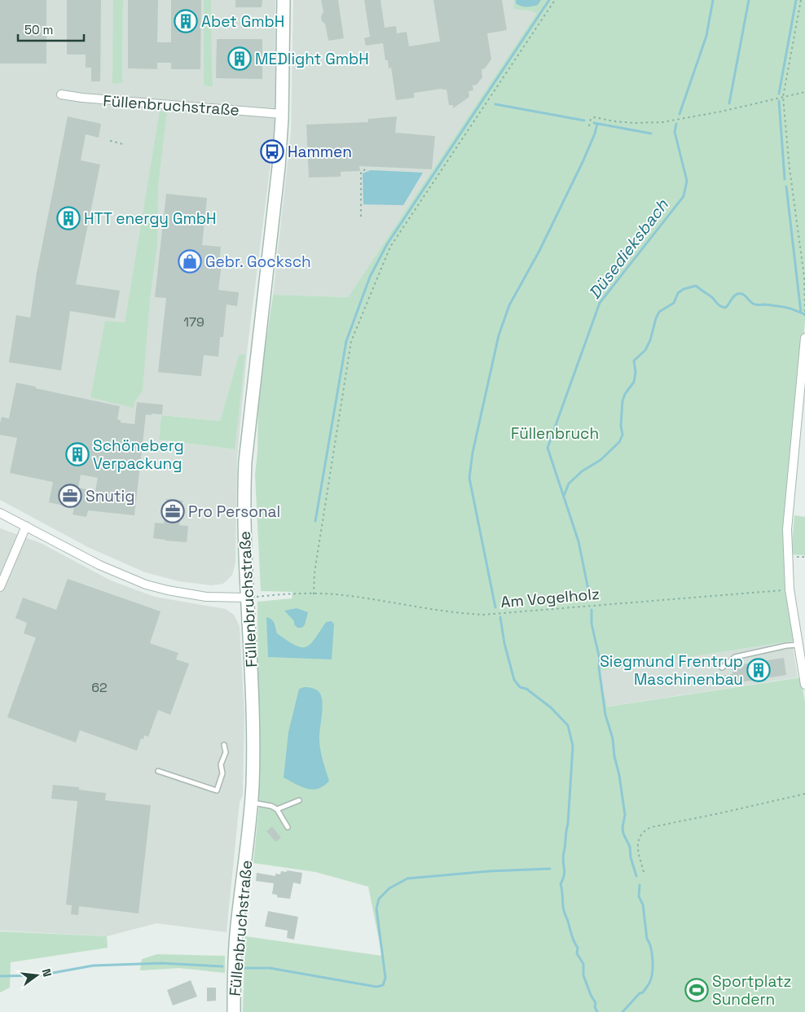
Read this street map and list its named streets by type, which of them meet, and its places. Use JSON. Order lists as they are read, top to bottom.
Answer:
{
  "streets": {
    "street": ["Füllenbruchstraße"],
    "path": ["Am Vogelholz"]
  },
  "crossings": [
    ["Füllenbruchstraße", "Am Vogelholz"]
  ],
  "water": ["Düsedieksbach"],
  "parks": ["Füllenbruch"],
  "places": {
    "building": [
      "Abet GmbH",
      "MEDlight GmbH",
      "HTT energy GmbH",
      "Schöneberg Verpackung",
      "Siegmund Frentrup Maschinenbau"
    ],
    "bus stop": ["Hammen"],
    "shop": ["Gebr. Gocksch"],
    "office": ["Snutig", "Pro Personal"],
    "sports": ["Sportplatz Sundern"]
  },
  "house_numbers": ["179", "62"],
  "scale_bar": "50 m",
  "north": "right"
}
